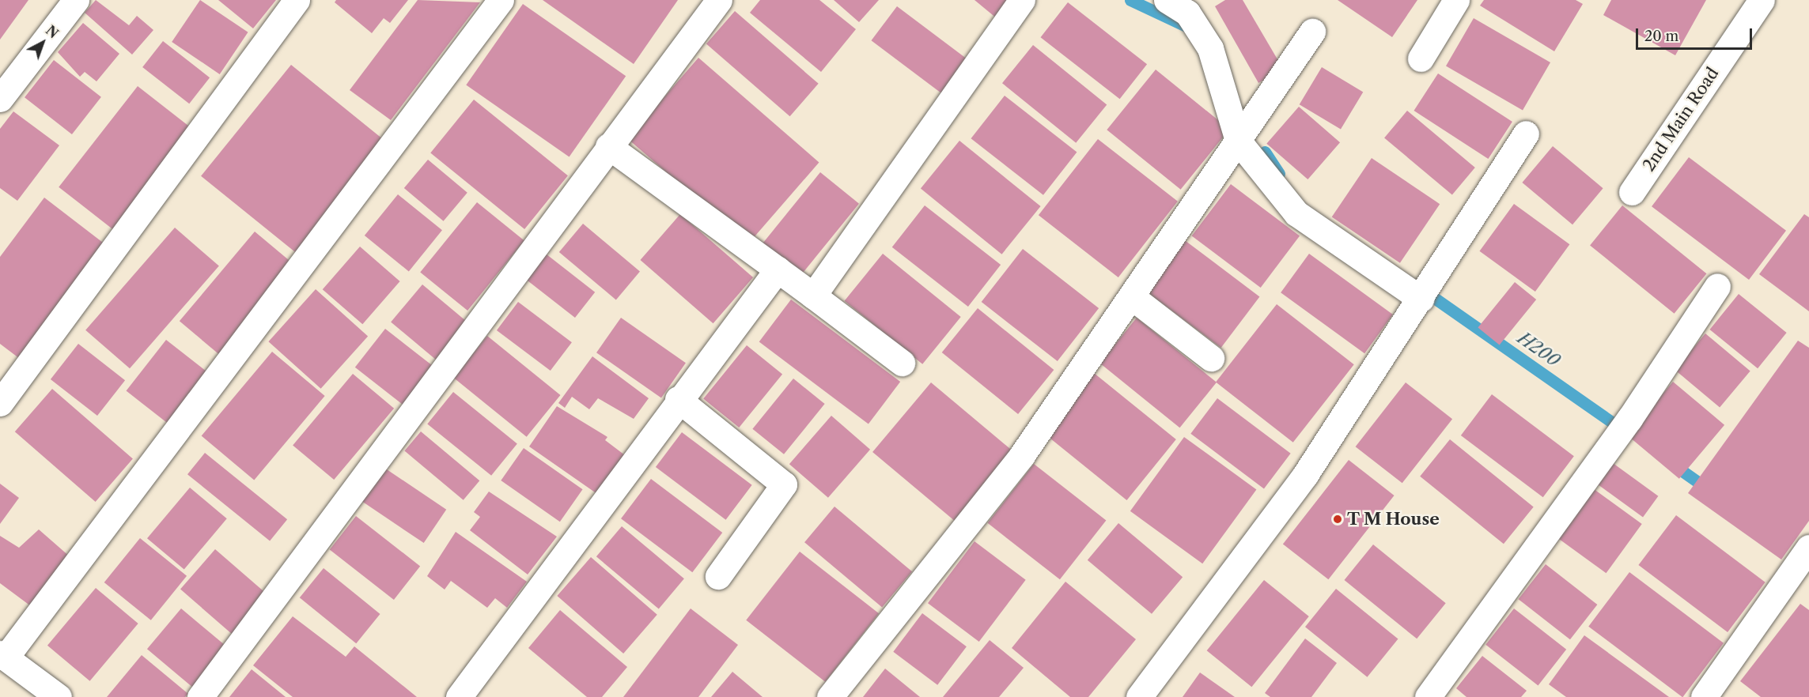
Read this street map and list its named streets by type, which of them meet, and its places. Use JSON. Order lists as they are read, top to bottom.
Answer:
{
  "streets": {
    "street": ["2nd Main Road"]
  },
  "water": ["H200"],
  "places": ["T M House"],
  "scale_bar": "20 m",
  "north": "top right"
}
